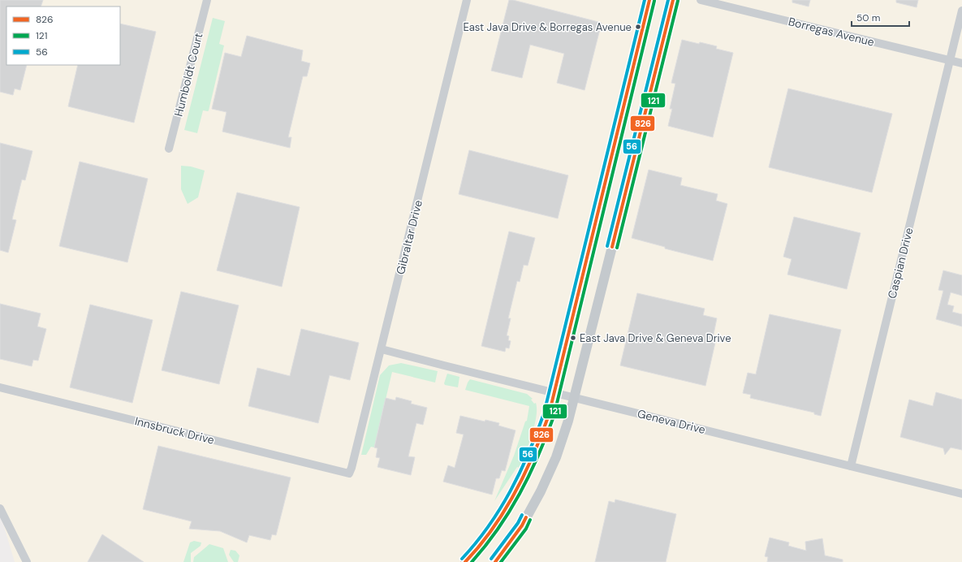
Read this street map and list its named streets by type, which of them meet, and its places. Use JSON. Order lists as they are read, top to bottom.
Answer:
{
  "streets": {
    "street": [
      "Borregas Avenue",
      "Humboldt Court",
      "Gibraltar Drive",
      "Caspian Drive",
      "Geneva Drive",
      "Innsbruck Drive"
    ]
  },
  "crossings": [
    ["Borregas Avenue", "Caspian Drive"],
    ["Gibraltar Drive", "Geneva Drive"],
    ["Gibraltar Drive", "Innsbruck Drive"],
    ["Caspian Drive", "Geneva Drive"]
  ],
  "places": ["East Java Drive & Borregas Avenue", "East Java Drive & Geneva Drive"],
  "lines": ["transit line 826", "transit line 56", "transit line 121"],
  "legend": ["826", "121", "56"],
  "scale_bar": "50 m"
}
